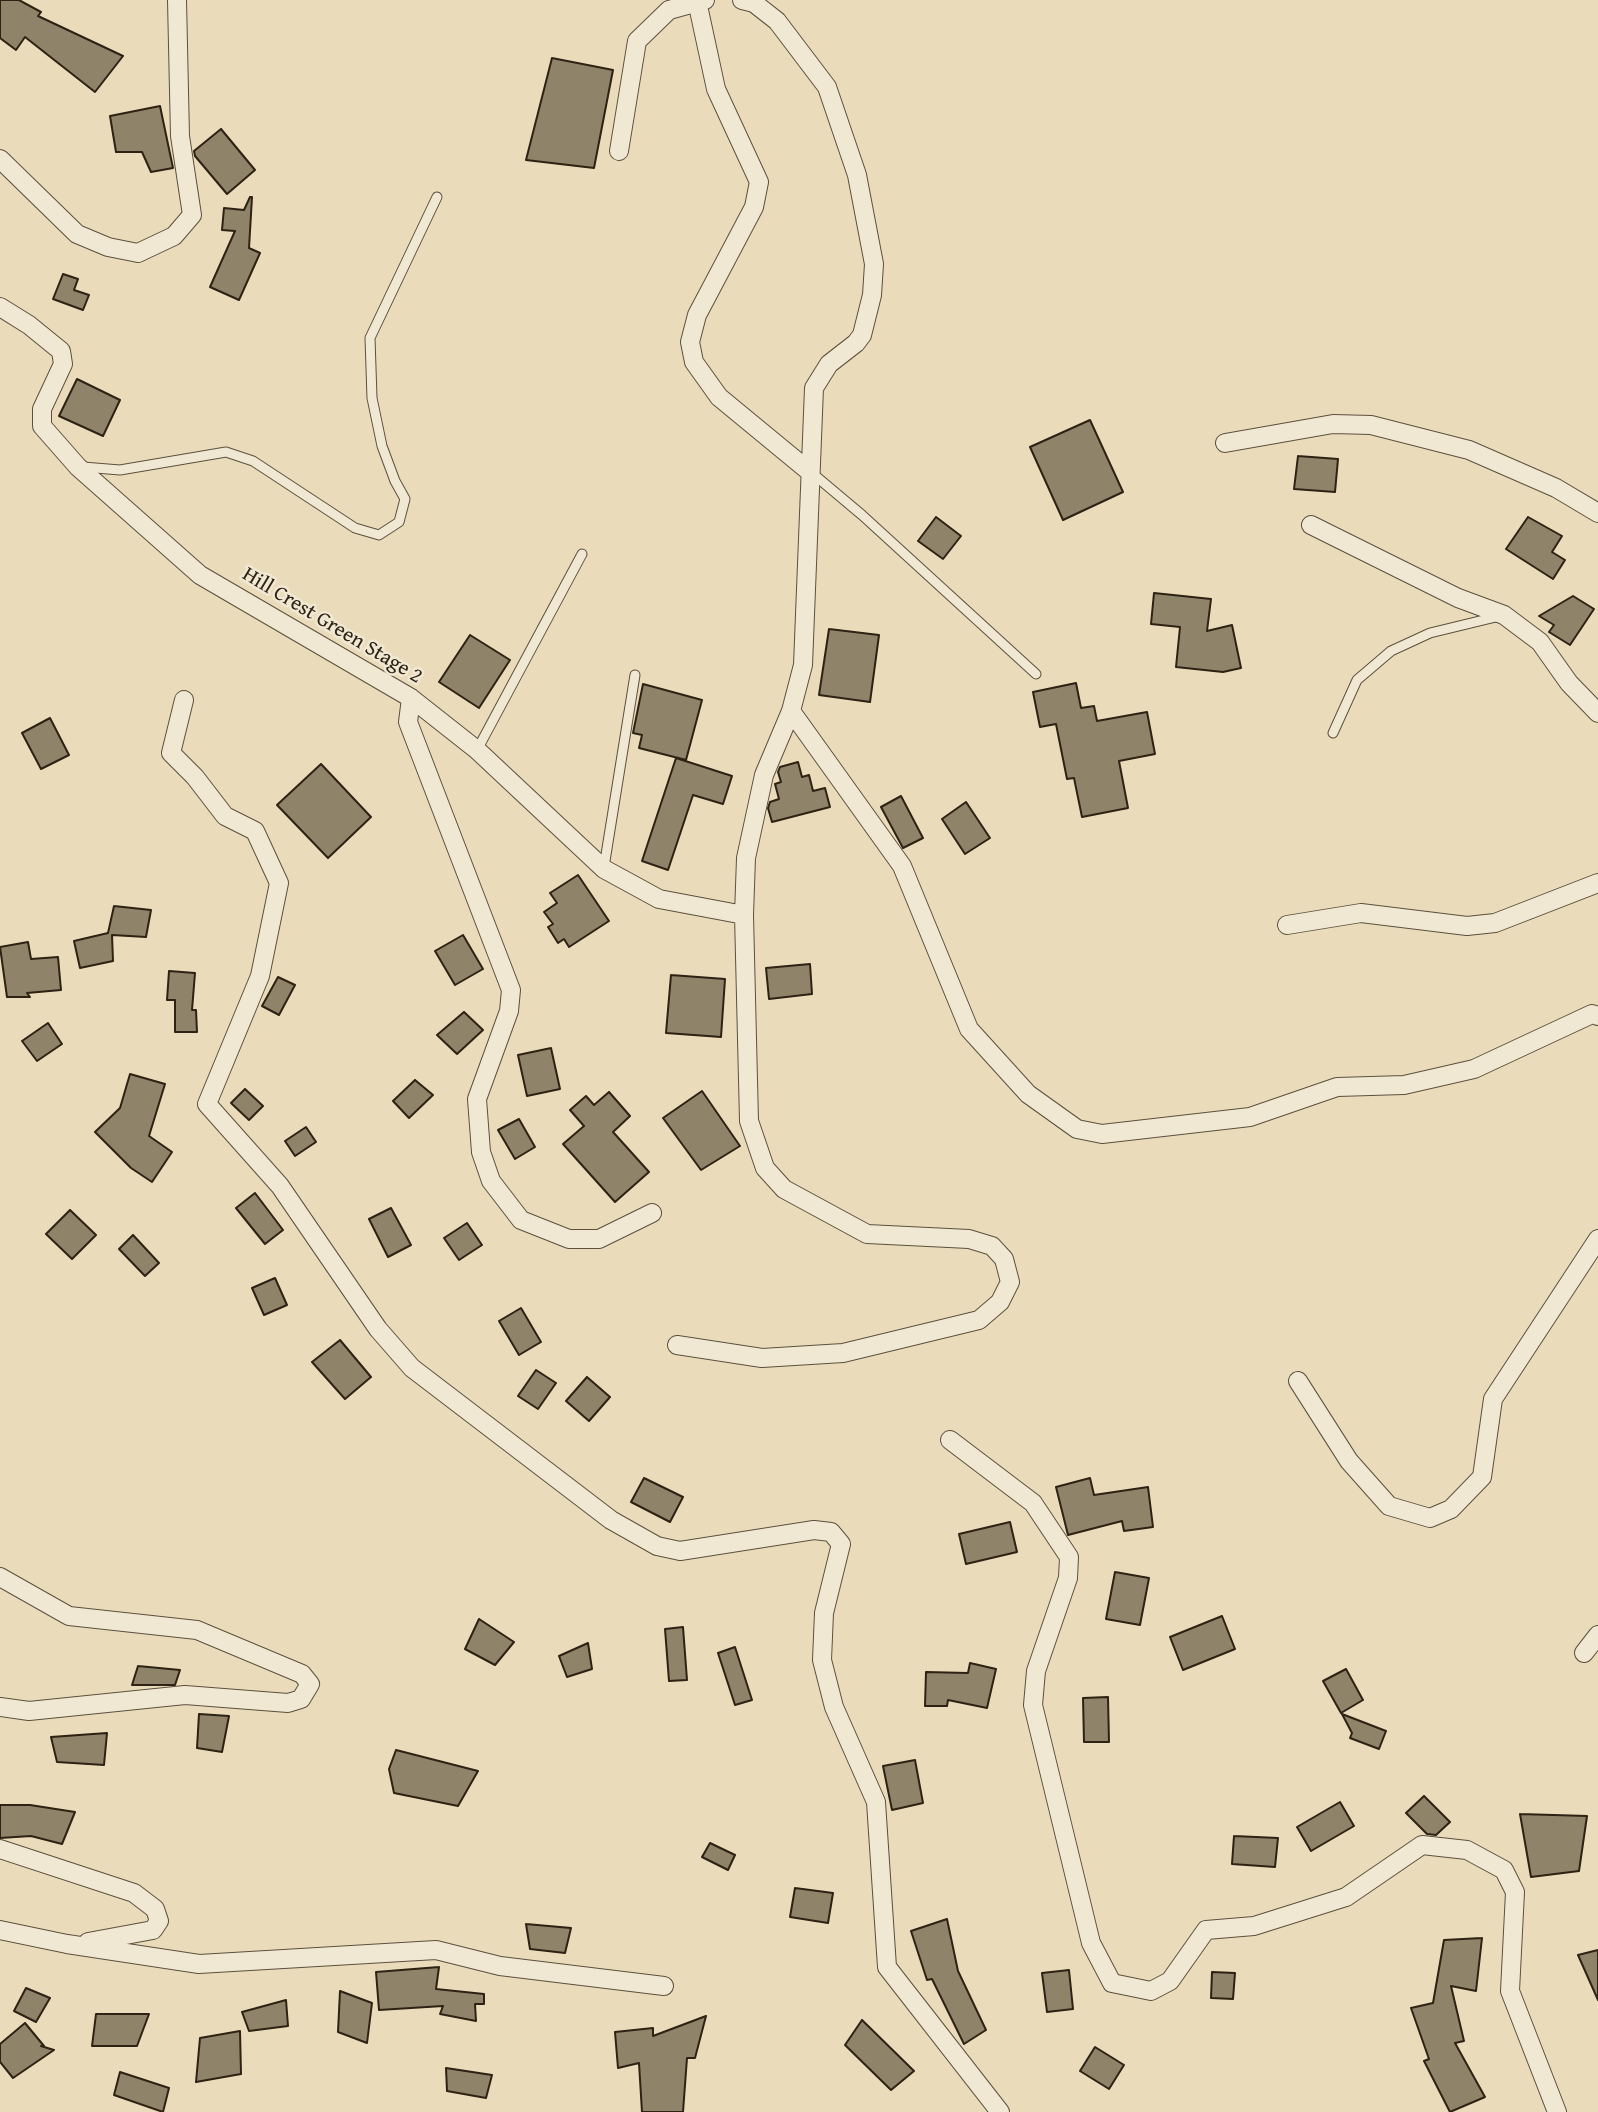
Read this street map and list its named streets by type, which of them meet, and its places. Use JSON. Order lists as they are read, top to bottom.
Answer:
{
  "streets": {
    "street": ["Hill Crest Green Stage 2"]
  }
}
